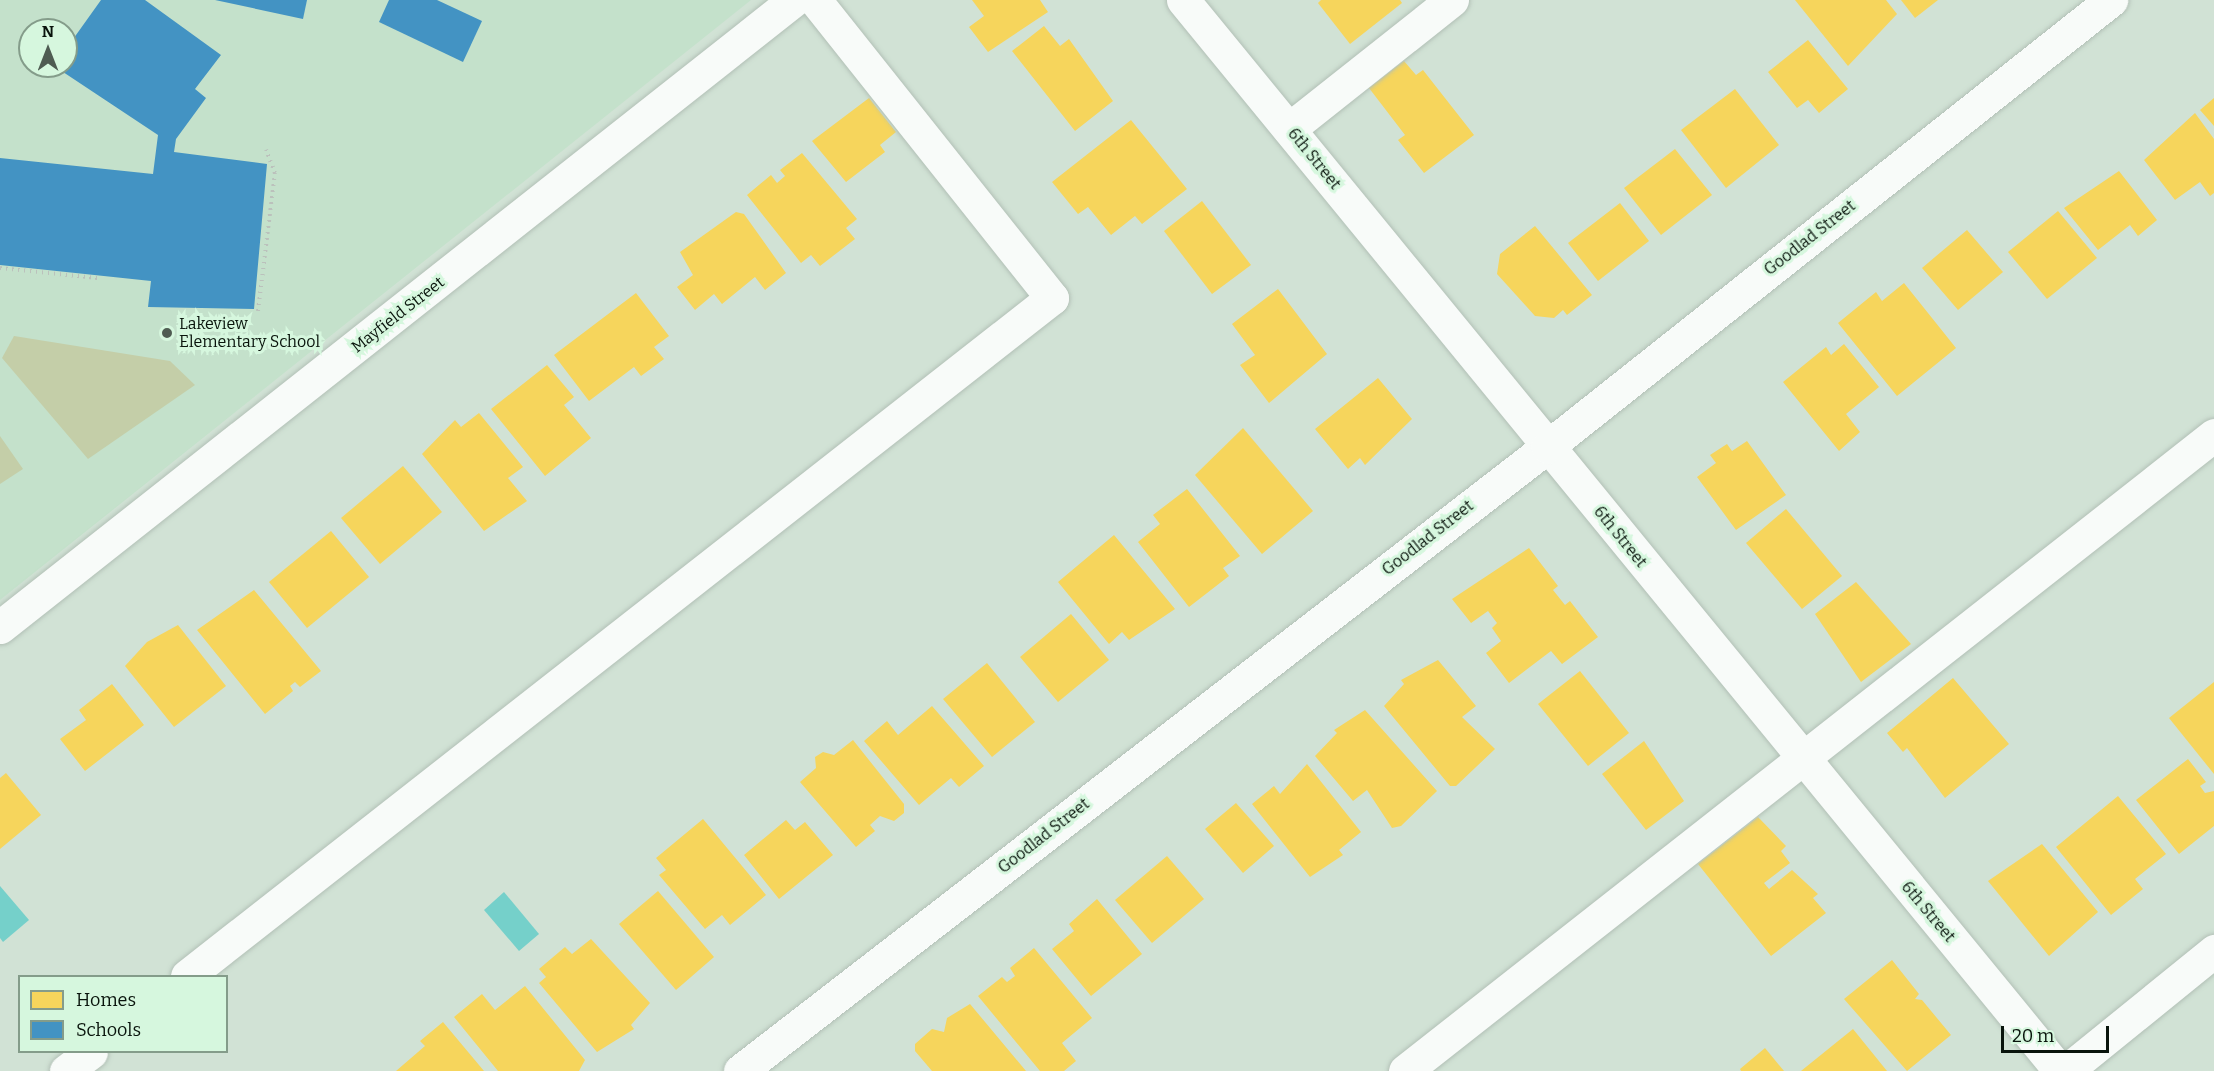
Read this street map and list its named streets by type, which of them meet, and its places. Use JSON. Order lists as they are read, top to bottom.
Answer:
{
  "streets": {
    "street": ["6th Street", "Goodlad Street", "Mayfield Street"]
  },
  "crossings": [
    ["6th Street", "Goodlad Street"]
  ],
  "places": ["Lakeview Elementary School"],
  "legend": ["Homes", "Schools"],
  "scale_bar": "20 m",
  "north": "top"
}
